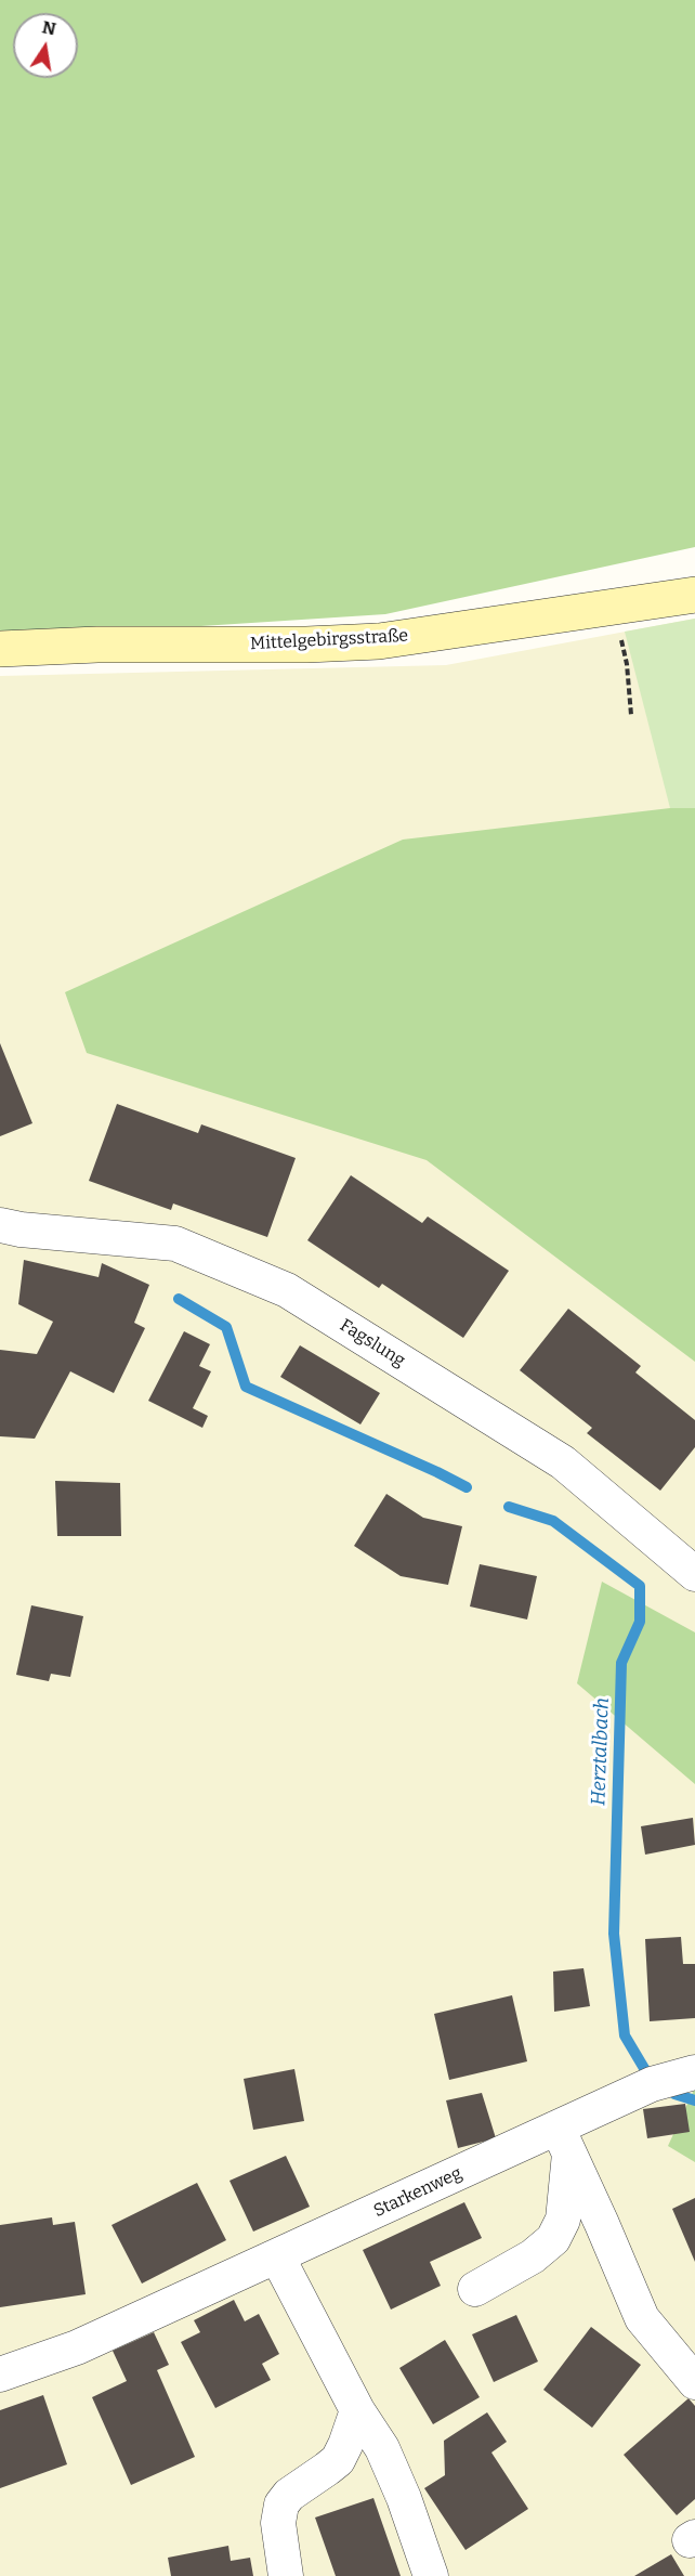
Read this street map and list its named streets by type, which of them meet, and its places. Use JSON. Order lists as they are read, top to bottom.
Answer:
{
  "streets": {
    "main road": ["Mittelgebirgsstraße"],
    "street": ["Fagslung", "Starkenweg"]
  },
  "water": ["Herztalbach"],
  "north": "top"
}
